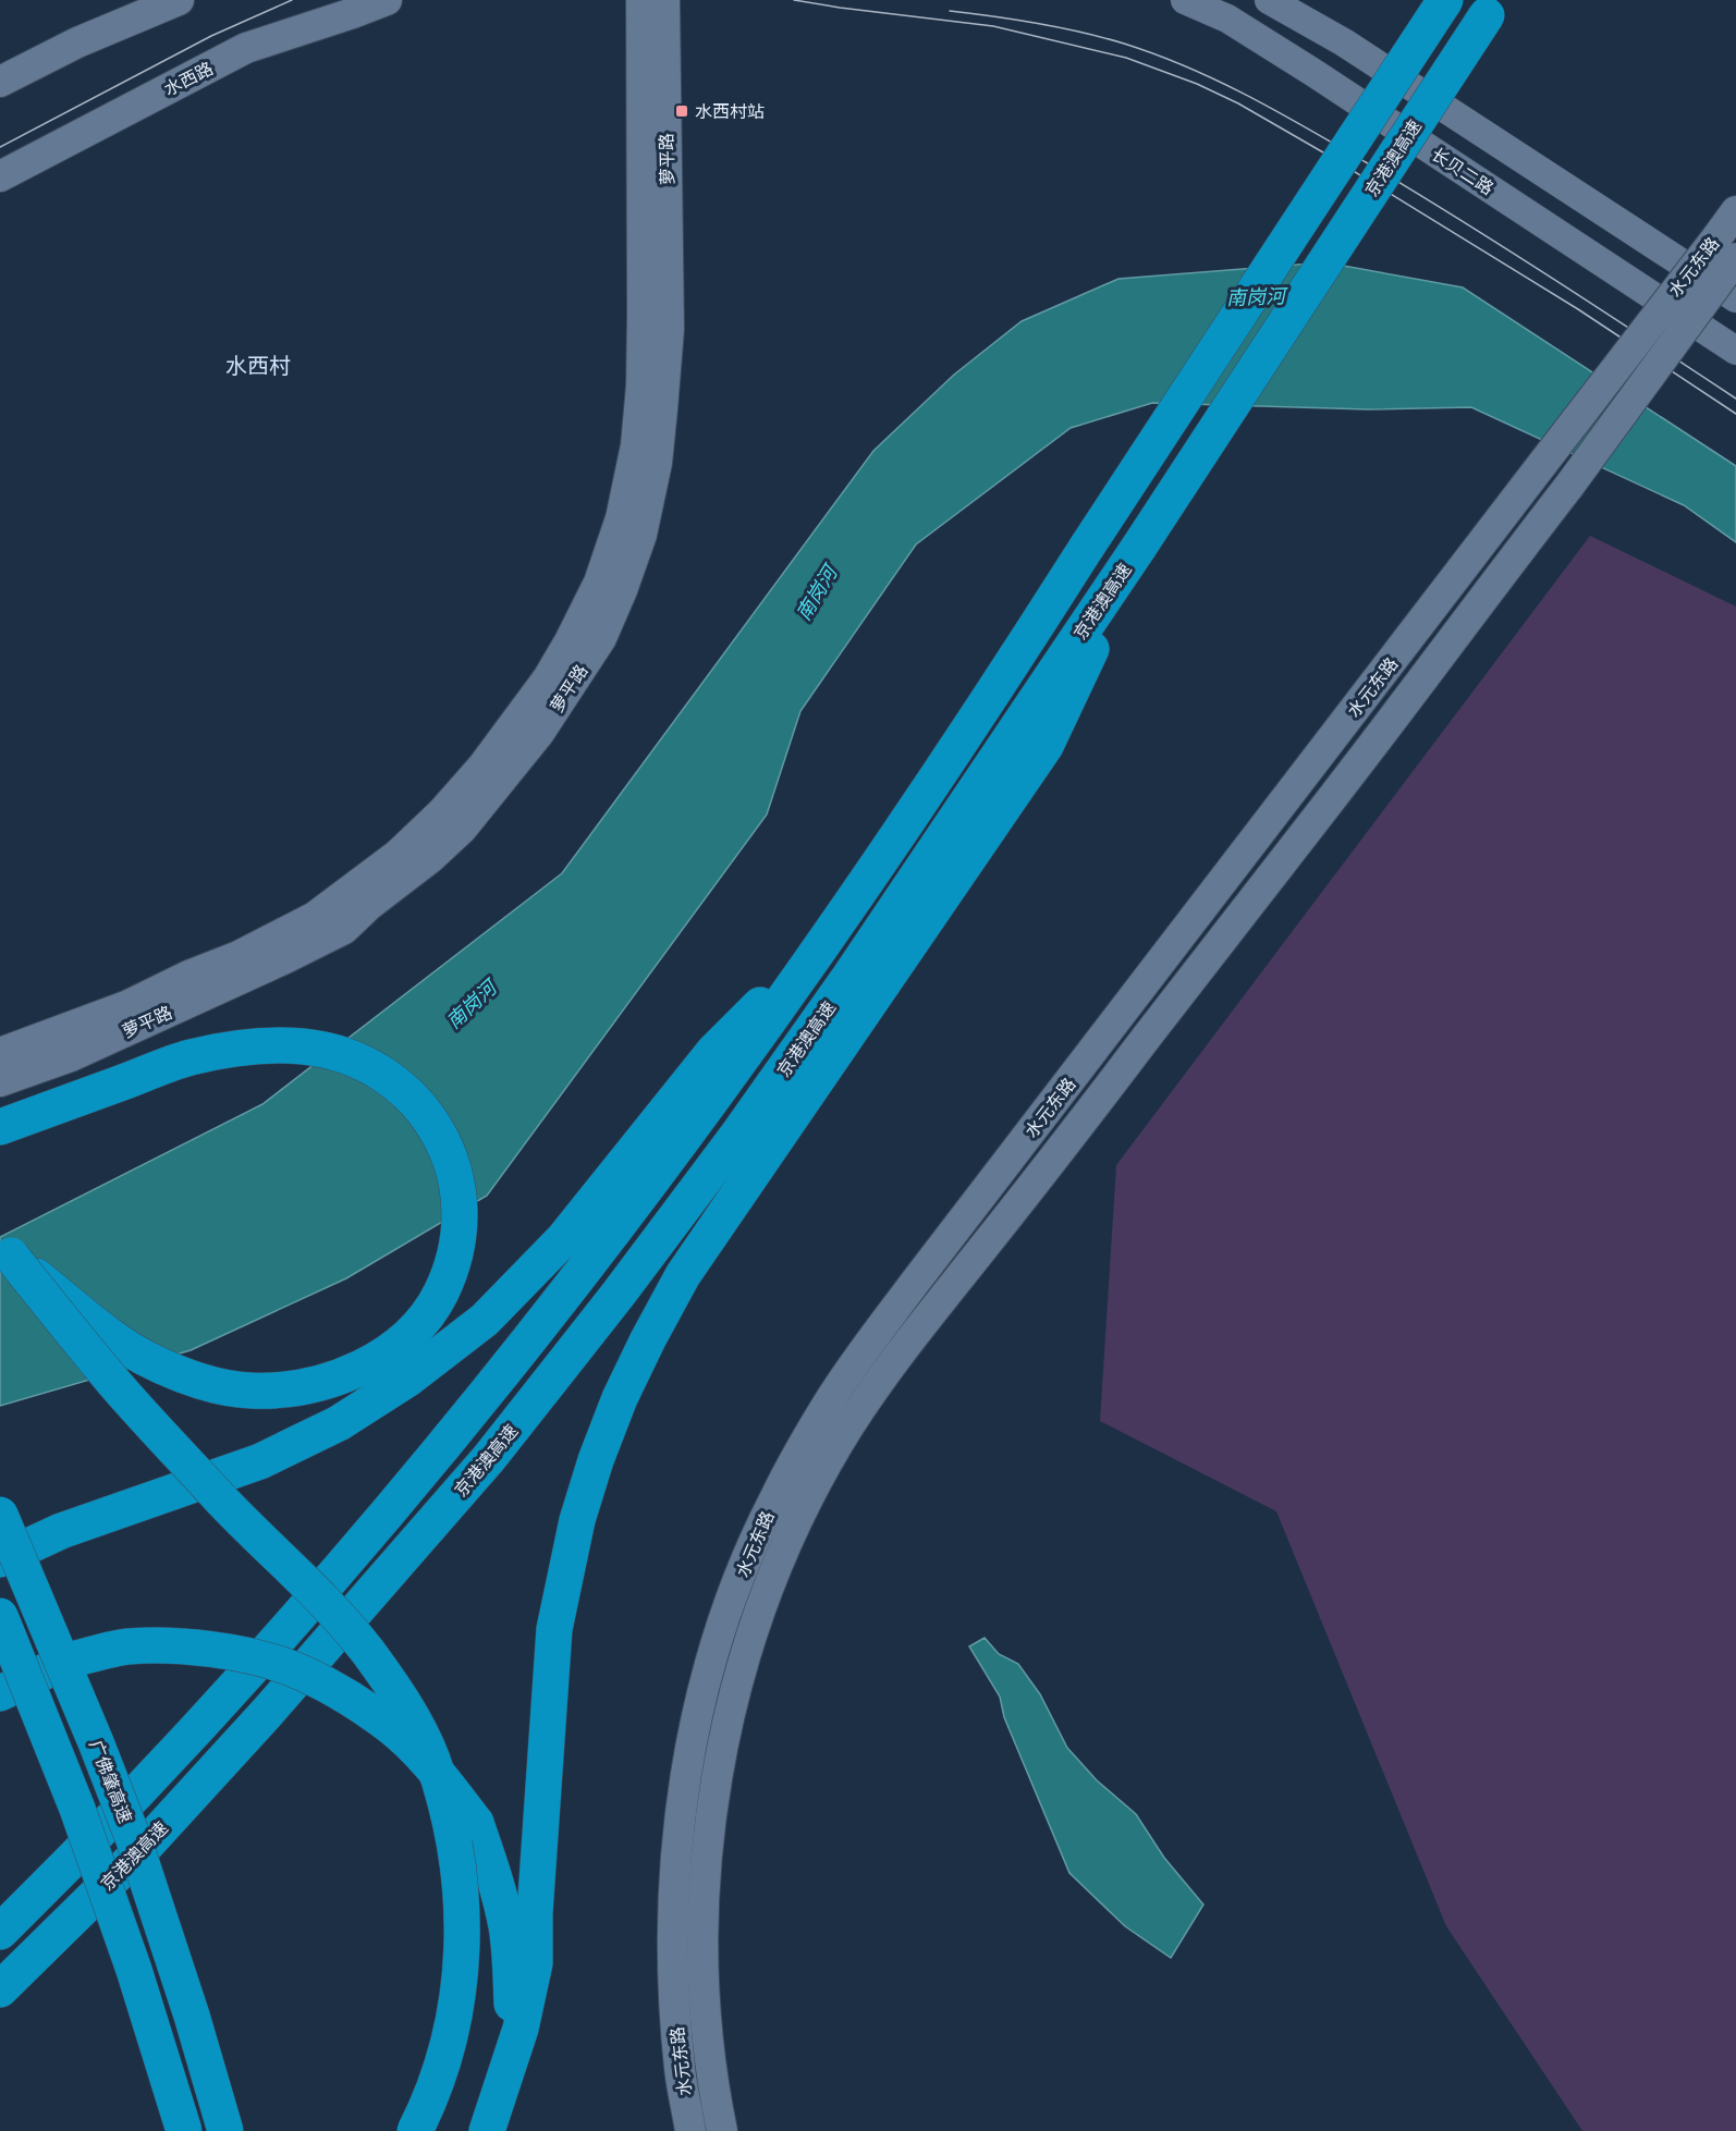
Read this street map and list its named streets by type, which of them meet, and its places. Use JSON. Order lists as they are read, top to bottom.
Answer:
{
  "streets": {
    "highway": ["京港澳高速", "广佛肇高速"],
    "main road": ["水西路", "萝平路", "水元东路"],
    "street": ["长贝二路"]
  },
  "districts": ["水西村"],
  "water": ["南岗河"],
  "places": {
    "transit": ["水西村站"]
  }
}
